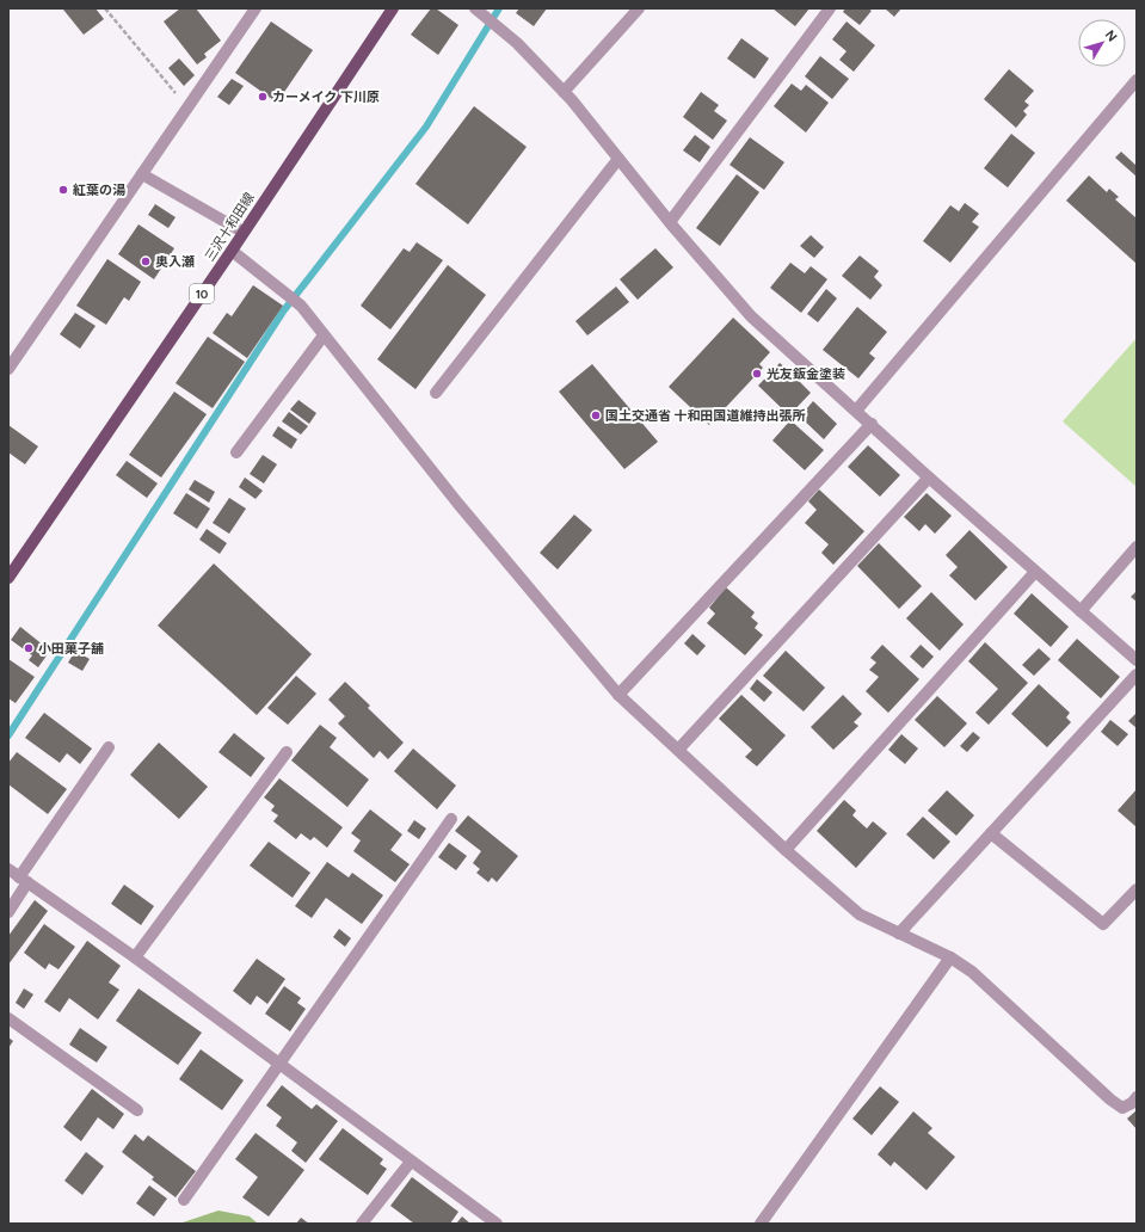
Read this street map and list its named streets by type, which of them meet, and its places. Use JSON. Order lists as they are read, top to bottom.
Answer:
{
  "streets": {
    "main road": ["三沢十和田線", "10"]
  },
  "places": [
    "カーメイク 下川原",
    "紅葉の湯",
    "奥入瀬",
    "光友鈑金塗装",
    "国土交通省 十和田国道維持出張所",
    "小田菓子舗"
  ],
  "north": "top right"
}
